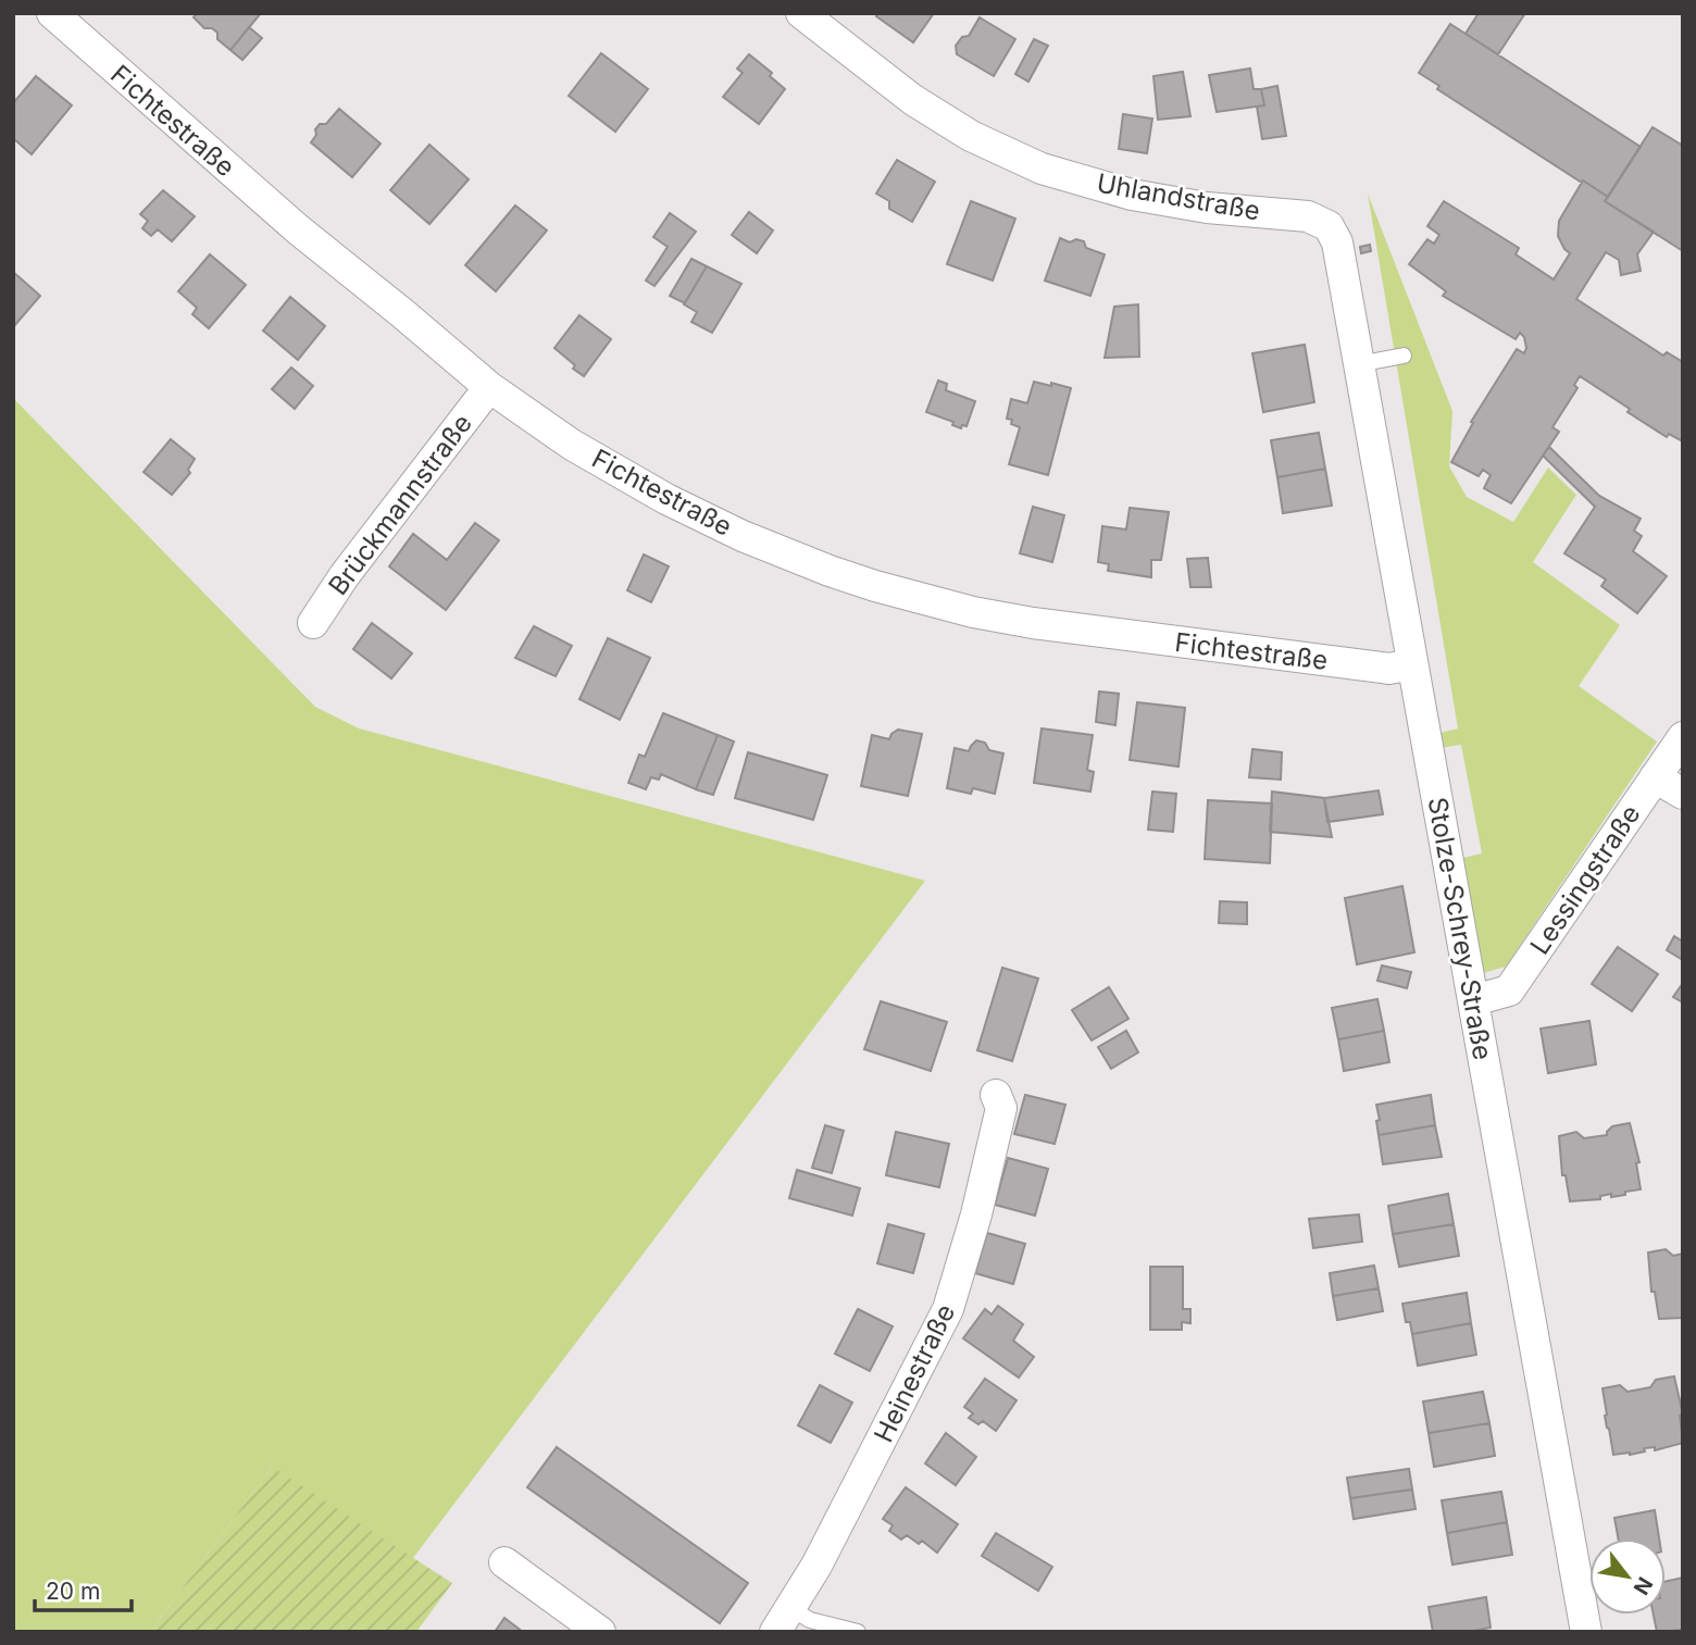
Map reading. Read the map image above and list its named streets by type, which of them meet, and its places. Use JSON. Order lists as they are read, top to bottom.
{
  "streets": {
    "street": [
      "Fichtestraße",
      "Uhlandstraße",
      "Brückmannstraße",
      "Lessingstraße",
      "Stolze-Schrey-Straße",
      "Heinestraße"
    ]
  },
  "crossings": [
    ["Fichtestraße", "Brückmannstraße"],
    ["Fichtestraße", "Stolze-Schrey-Straße"],
    ["Uhlandstraße", "Stolze-Schrey-Straße"],
    ["Lessingstraße", "Stolze-Schrey-Straße"]
  ],
  "scale_bar": "20 m",
  "north": "bottom right"
}
